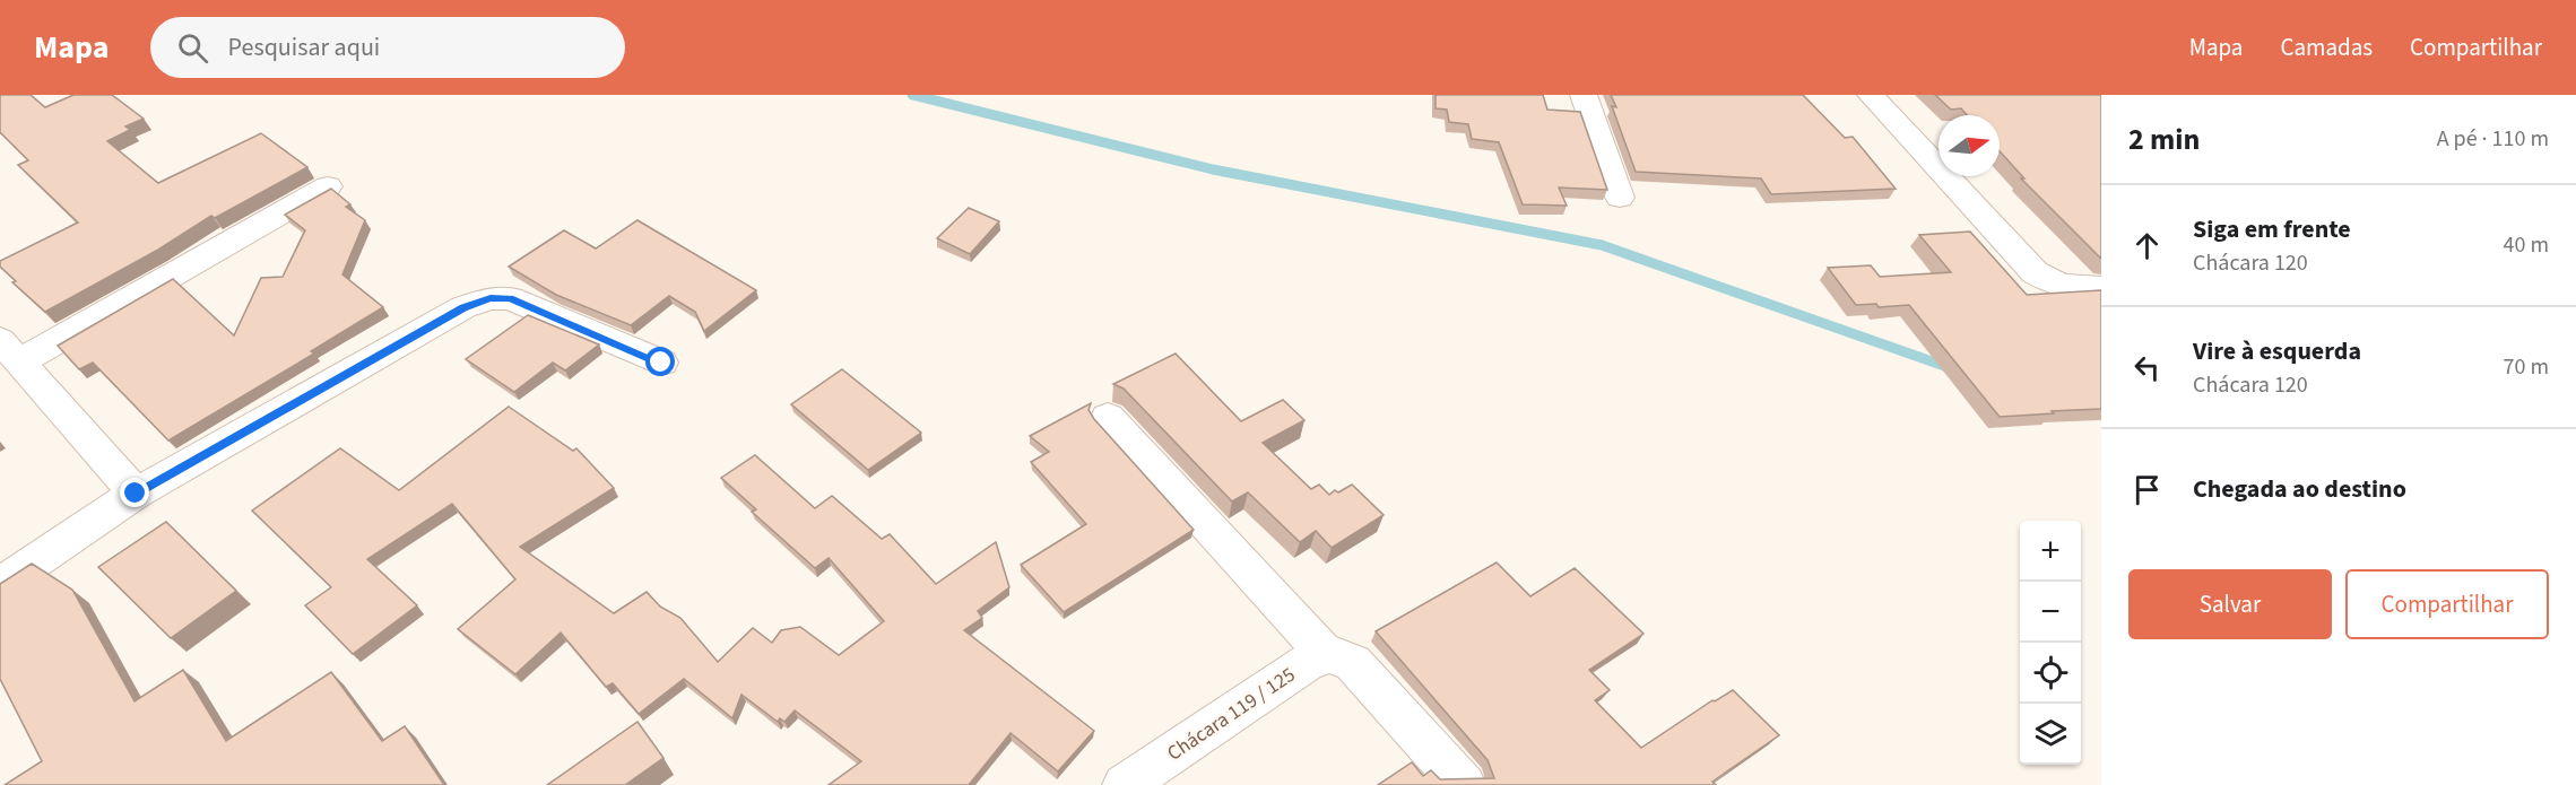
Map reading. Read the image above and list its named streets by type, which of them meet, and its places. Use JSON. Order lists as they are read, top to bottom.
{
  "streets": {
    "street": ["Chácara 119 / 125"]
  },
  "north": "right",
  "page": {
    "header": "Mapa",
    "search": "Pesquisar aqui",
    "nav": ["Mapa", "Camadas", "Compartilhar"],
    "heading": ["2 min", "A pé · 110 m"],
    "list": [
      ["Siga em frente", "Chácara 120", "40 m"],
      ["Vire à esquerda", "Chácara 120", "70 m"],
      "Chegada ao destino"
    ],
    "map_buttons": ["+", "−"],
    "buttons": ["Salvar", "Compartilhar"]
  }
}
